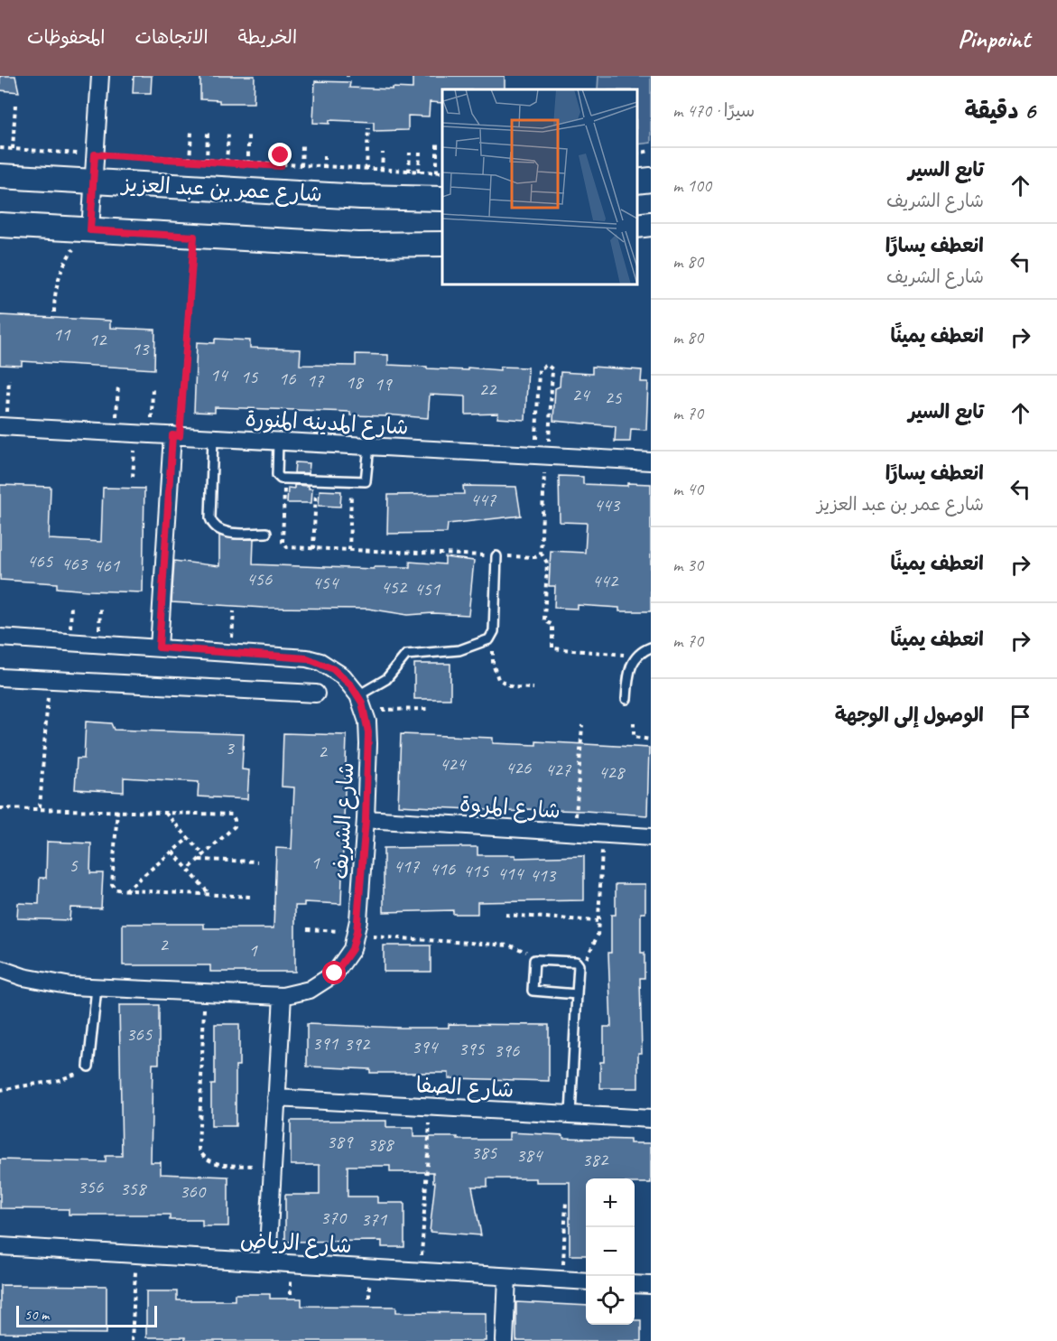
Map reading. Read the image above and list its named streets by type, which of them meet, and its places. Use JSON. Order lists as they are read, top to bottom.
{
  "streets": {
    "street": [
      "شارع عمر بن عبد العزيز",
      "شارع المدينه المنورة",
      "شارع المروة",
      "شارع الشريف",
      "شارع الصفا",
      "شارع الرياض"
    ]
  },
  "crossings": [
    ["شارع المروة", "شارع الشريف"]
  ],
  "house_numbers": [
    "11",
    "12",
    "13",
    "14",
    "15",
    "16",
    "17",
    "18",
    "19",
    "22",
    "24",
    "25",
    "447",
    "443",
    "465",
    "463",
    "461",
    "456",
    "442",
    "454",
    "452",
    "451",
    "3",
    "2",
    "424",
    "426",
    "427",
    "428",
    "1",
    "5",
    "417",
    "416",
    "415",
    "414",
    "413",
    "2",
    "1",
    "365",
    "391",
    "392",
    "394",
    "395",
    "396",
    "389",
    "388",
    "385",
    "384",
    "382",
    "356",
    "358",
    "360",
    "370",
    "371"
  ],
  "scale_bar": "50 m",
  "page": {
    "header": "Pinpoint",
    "nav": ["الخريطة", "الاتجاهات", "المحفوظات"],
    "heading": ["6 دقيقة", "سيرًا · 470 m"],
    "list": [
      ["تابع السير", "شارع الشريف", "100 m"],
      ["انعطف يسارًا", "شارع الشريف", "80 m"],
      ["انعطف يمينًا", "80 m"],
      ["تابع السير", "70 m"],
      ["انعطف يسارًا", "شارع عمر بن عبد العزيز", "40 m"],
      ["انعطف يمينًا", "30 m"],
      ["انعطف يمينًا", "70 m"],
      "الوصول إلى الوجهة"
    ],
    "map_buttons": ["+", "−"],
    "scale": "50 m"
  }
}
